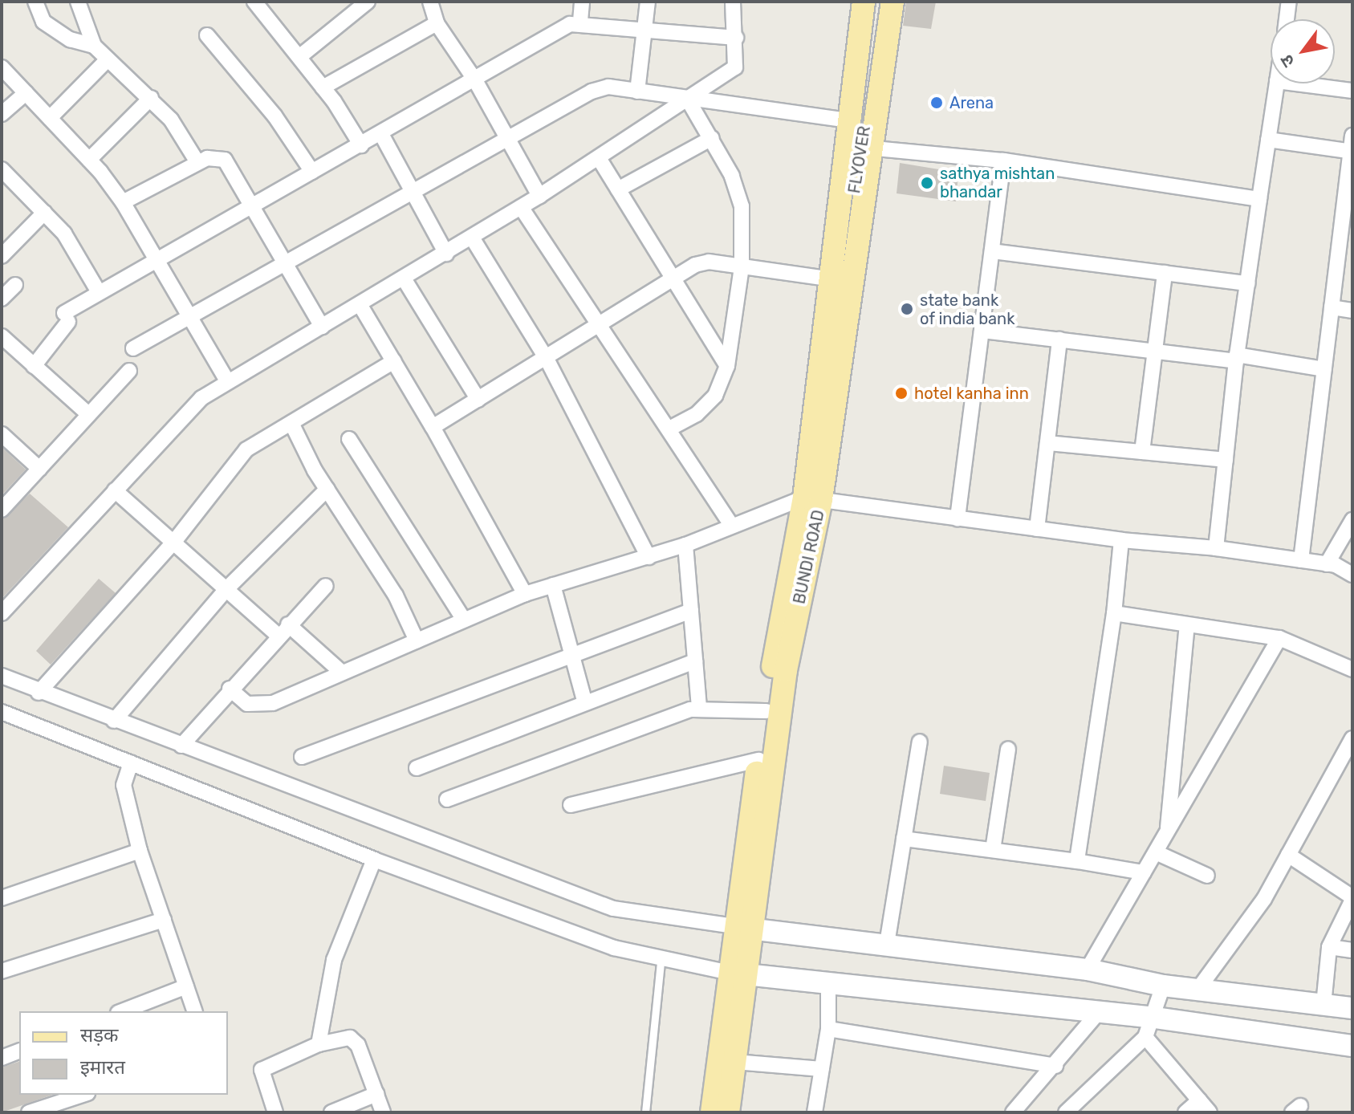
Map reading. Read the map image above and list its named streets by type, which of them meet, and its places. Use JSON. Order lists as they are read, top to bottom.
{
  "streets": {
    "main road": ["FLYOVER", "BUNDI ROAD"]
  },
  "crossings": [
    ["FLYOVER", "BUNDI ROAD"]
  ],
  "places": [
    "Arena",
    "sathya mishtan bhandar",
    "state bank of india bank",
    "hotel kanha inn"
  ],
  "legend": ["सड़क", "इमारत"],
  "north": "bottom left"
}
